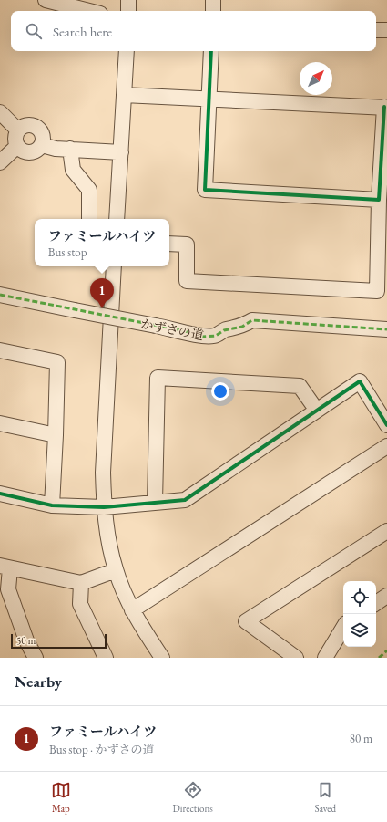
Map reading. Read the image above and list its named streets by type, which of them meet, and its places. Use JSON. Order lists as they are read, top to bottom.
{
  "streets": {
    "street": ["かずさの道"]
  },
  "scale_bar": "50 m",
  "north": "top right",
  "page": {
    "search": "Search here",
    "popup": ["ファミールハイツ", "Bus stop"],
    "pins": "1",
    "scale": "50 m",
    "heading": "Nearby",
    "list": [
      {
        "mark": "1",
        "name": "ファミールハイツ",
        "note": "Bus stop · かずさの道",
        "value": "80 m"
      }
    ],
    "nav": ["Map", "Directions", "Saved"]
  }
}
